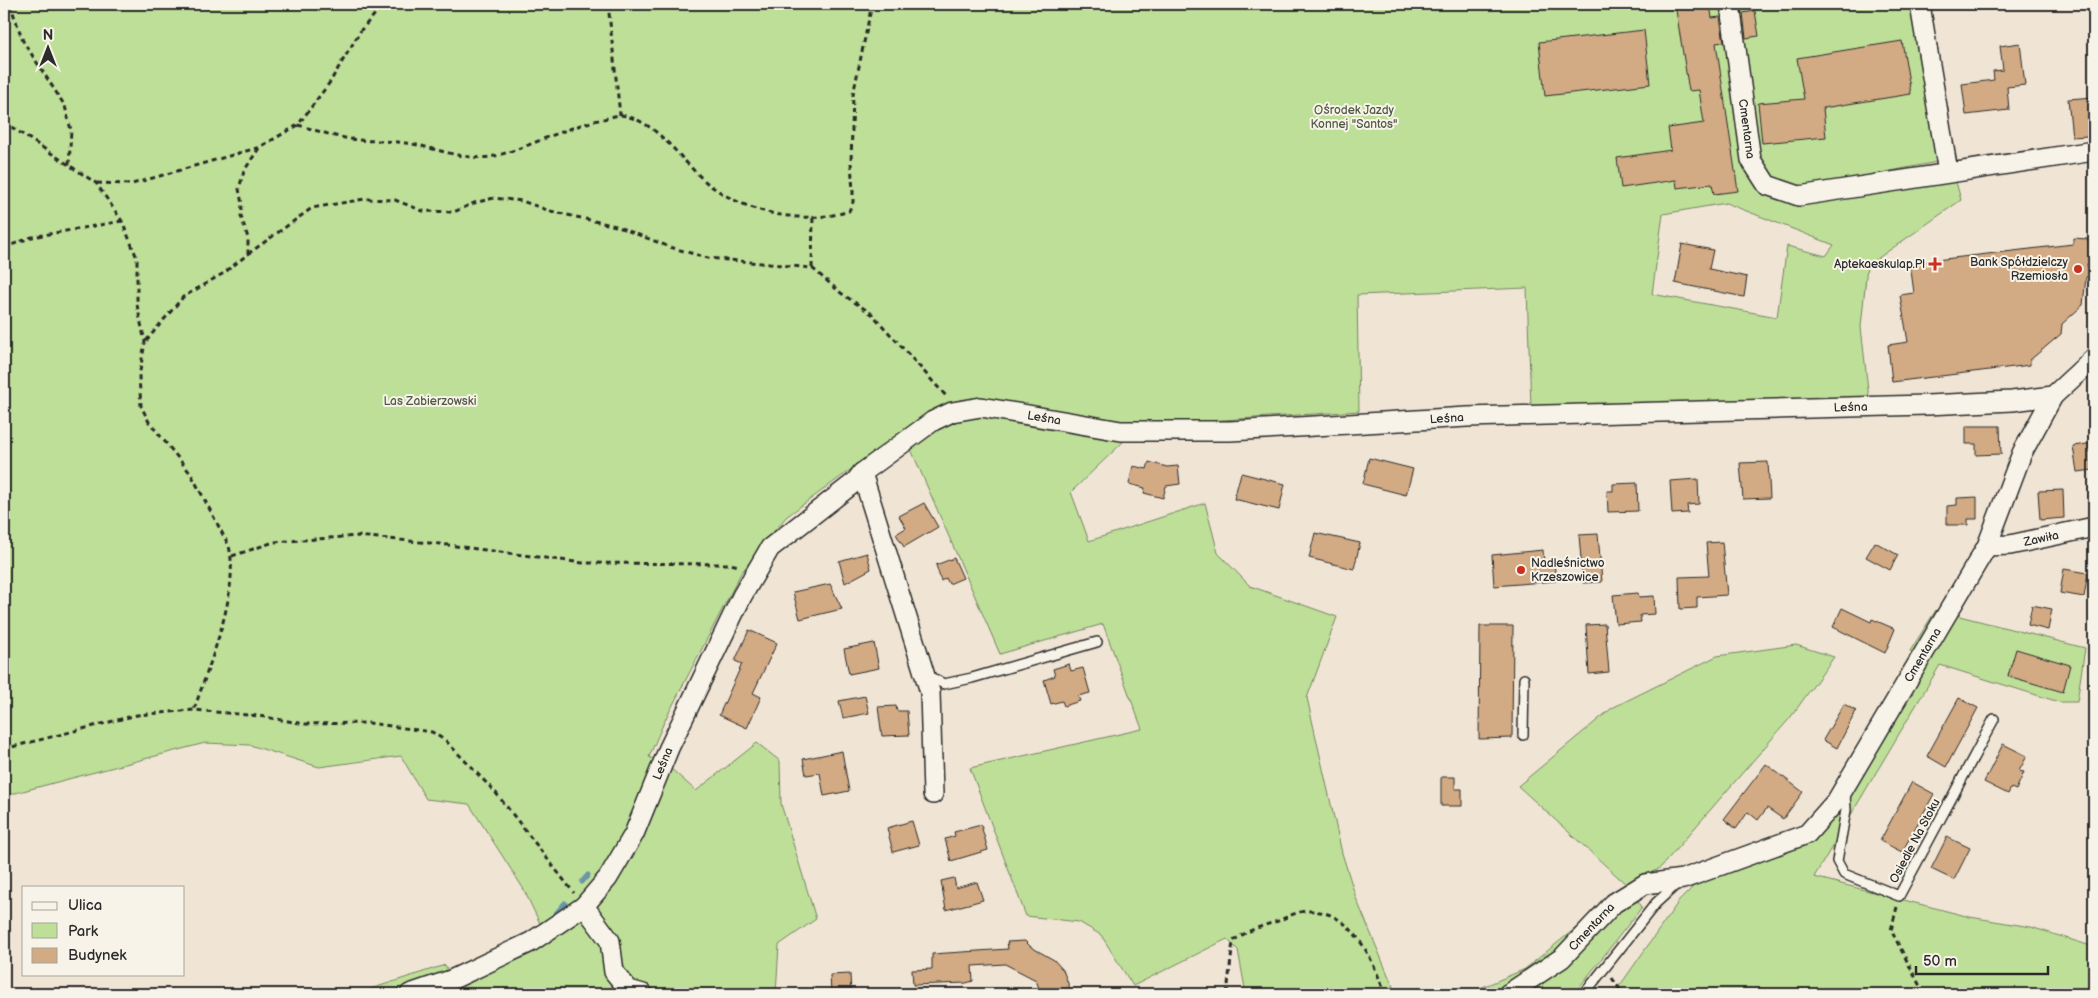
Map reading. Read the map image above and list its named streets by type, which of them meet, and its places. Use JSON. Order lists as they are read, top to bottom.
{
  "streets": {
    "street": ["Cmentarna", "Leśna", "Zawiła"],
    "lane": ["Osiedle Na Stoku"]
  },
  "crossings": [
    ["Cmentarna", "Leśna"],
    ["Cmentarna", "Zawiła"],
    ["Cmentarna", "Osiedle Na Stoku"]
  ],
  "parks": ["Ośrodek Jazdy Konnej \"Santos\"", "Las Zabierzowski"],
  "places": {
    "health": ["Aptekaeskulap.Pl"],
    "other": ["Bank Spółdzielczy Rzemiosła", "Nadleśnictwo Krzeszowice"]
  },
  "legend": ["Ulica", "Park", "Budynek"],
  "scale_bar": "50 m",
  "north": "top"
}
